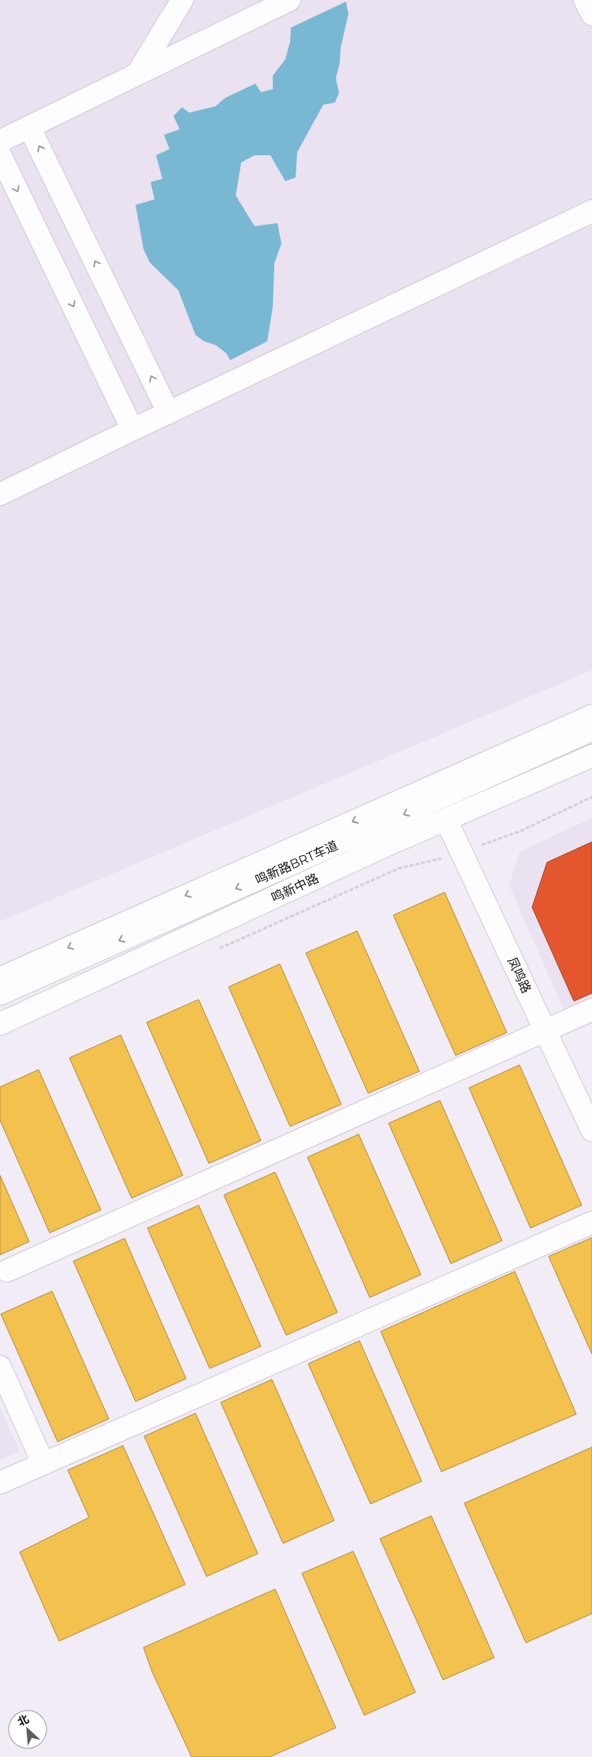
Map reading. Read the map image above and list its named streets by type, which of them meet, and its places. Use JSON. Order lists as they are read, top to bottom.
{
  "streets": {
    "main road": ["鸣新路BRT车道", "鸣新中路", "凤鸣路"]
  },
  "crossings": [
    ["鸣新中路", "凤鸣路"]
  ],
  "north": "top left"
}
